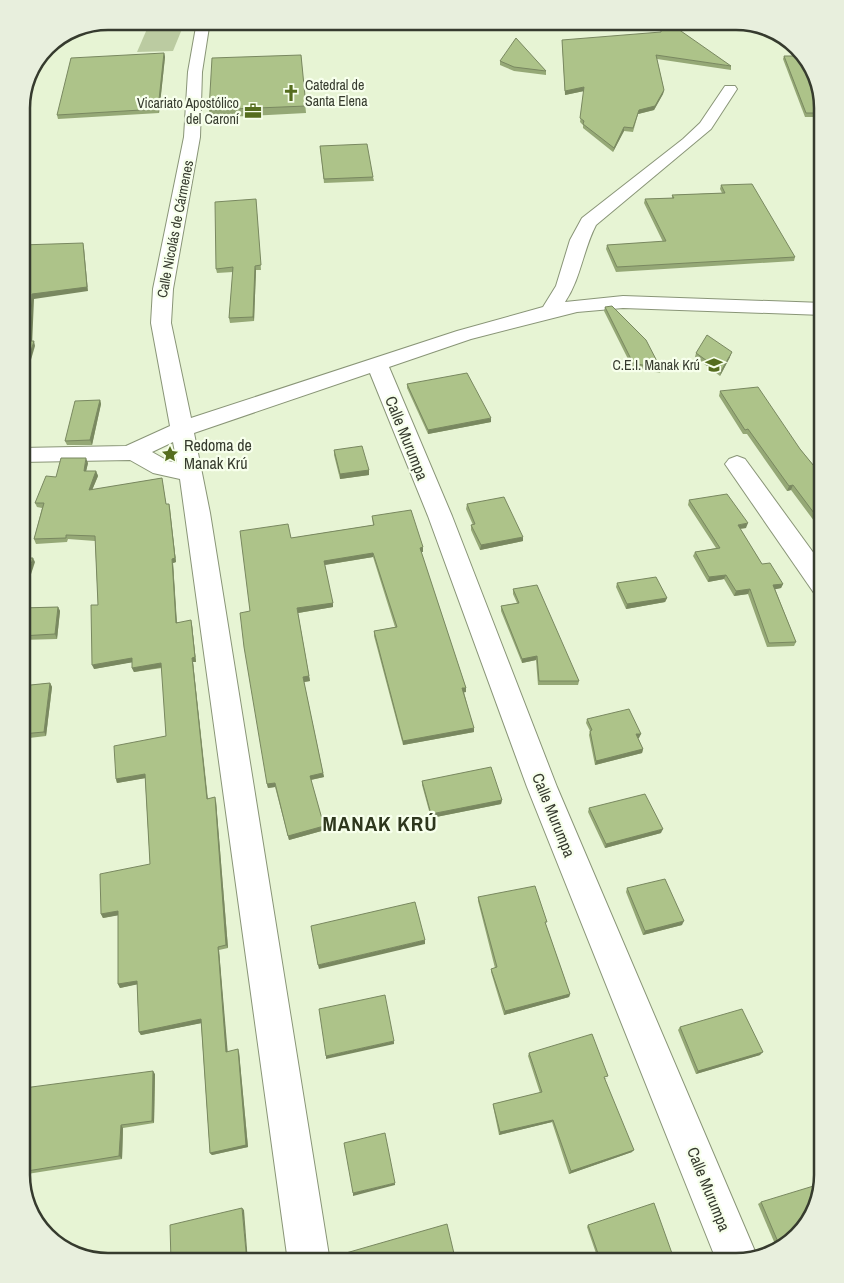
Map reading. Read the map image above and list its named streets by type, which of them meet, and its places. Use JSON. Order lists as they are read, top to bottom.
{
  "streets": {
    "street": ["Calle Nicolás de Cármenes", "Calle Murumpa"]
  },
  "districts": ["MANAK KRÚ"],
  "places": {
    "church": ["Catedral de Santa Elena"],
    "office": ["Vicariato Apostólico del Caroní"],
    "school or university": ["C.E.I. Manak Krú"],
    "place": ["Redoma de Manak Krú"]
  }
}
